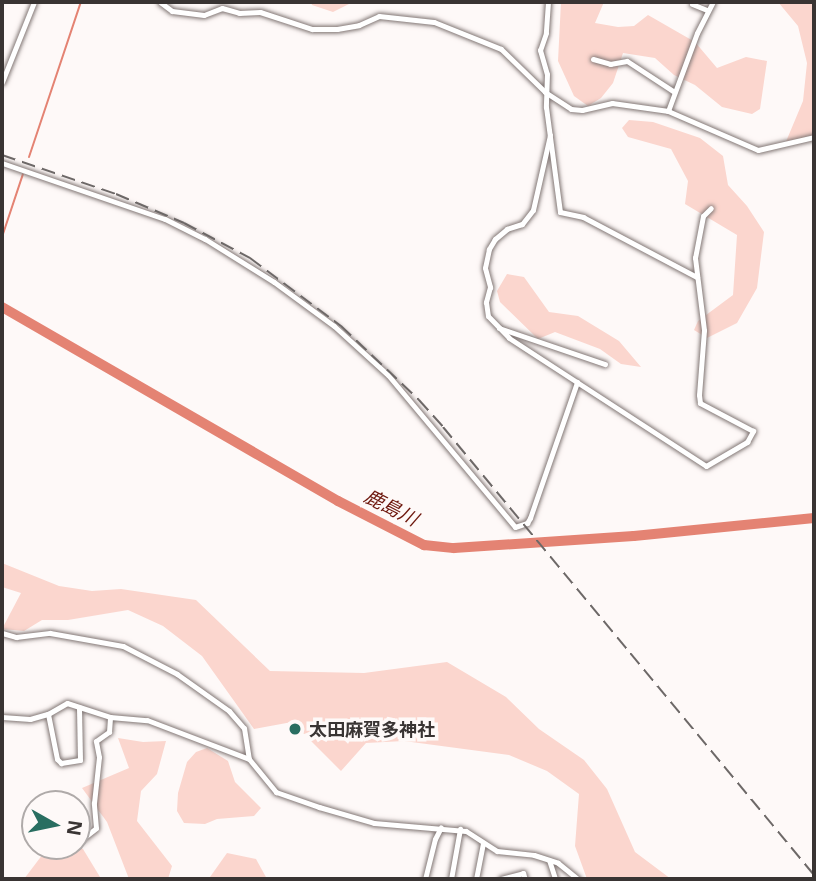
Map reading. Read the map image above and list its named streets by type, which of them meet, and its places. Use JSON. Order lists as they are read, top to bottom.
{
  "water": ["鹿島川"],
  "places": ["太田麻賀多神社"],
  "north": "right"
}
